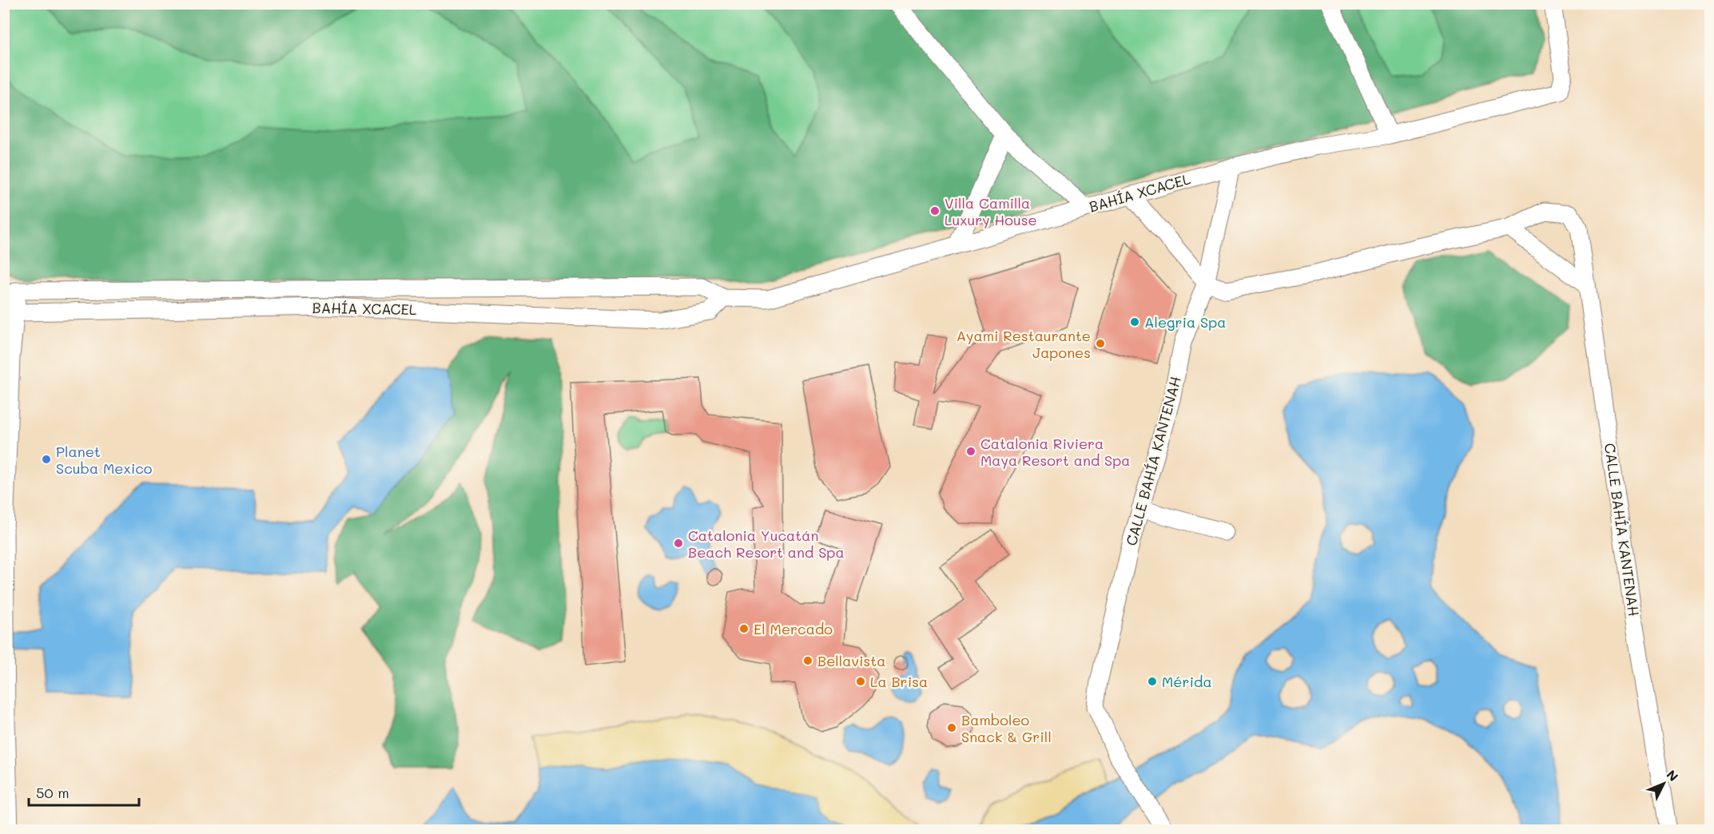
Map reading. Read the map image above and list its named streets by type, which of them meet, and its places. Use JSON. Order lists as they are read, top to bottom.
{
  "streets": {
    "street": ["BAHÍA XCACEL", "CALLE BAHÍA KANTENAH"]
  },
  "crossings": [
    ["BAHÍA XCACEL", "CALLE BAHÍA KANTENAH"]
  ],
  "places": [
    "Villa Camilla Luxury House",
    "Alegria Spa",
    "Ayami Restaurante Japones",
    "Catalonia Riviera Maya Resort and Spa",
    "Planet Scuba Mexico",
    "Catalonia Yucatán Beach Resort and Spa",
    "El Mercado",
    "Bellavista",
    "La Brisa",
    "Mérida",
    "Bamboleo Snack & Grill"
  ],
  "scale_bar": "50 m",
  "north": "top right"
}
